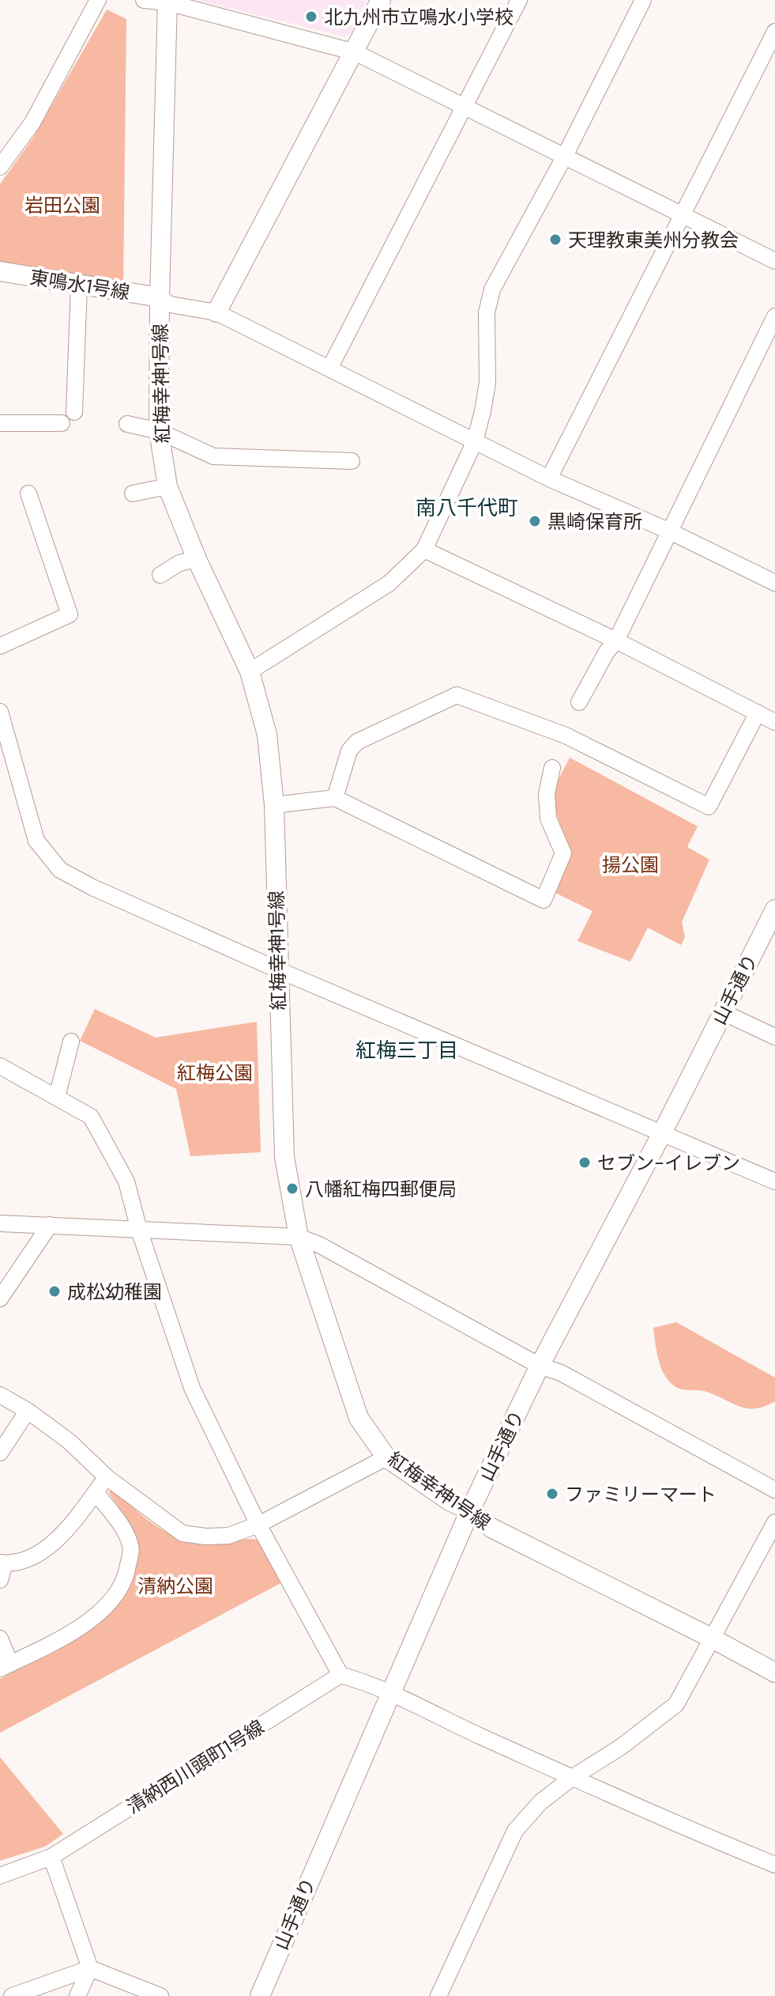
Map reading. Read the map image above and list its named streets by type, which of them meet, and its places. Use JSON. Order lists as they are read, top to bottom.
{
  "streets": {
    "street": [
      "東鳴水1号線",
      "紅梅幸神1号線",
      "山手通り",
      "清納西川頭町1号線"
    ]
  },
  "crossings": [
    ["東鳴水1号線", "紅梅幸神1号線"],
    ["紅梅幸神1号線", "山手通り"]
  ],
  "districts": ["南八千代町", "紅梅三丁目"],
  "parks": [
    "岩田公園",
    "揚公園",
    "紅梅公園",
    "清納公園"
  ],
  "places": [
    "北九州市立鳴水小学校",
    "天理教東美州分教会",
    "黒崎保育所",
    "セブン-イレブン",
    "八幡紅梅四郵便局",
    "成松幼稚園",
    "ファミリーマート"
  ]
}
